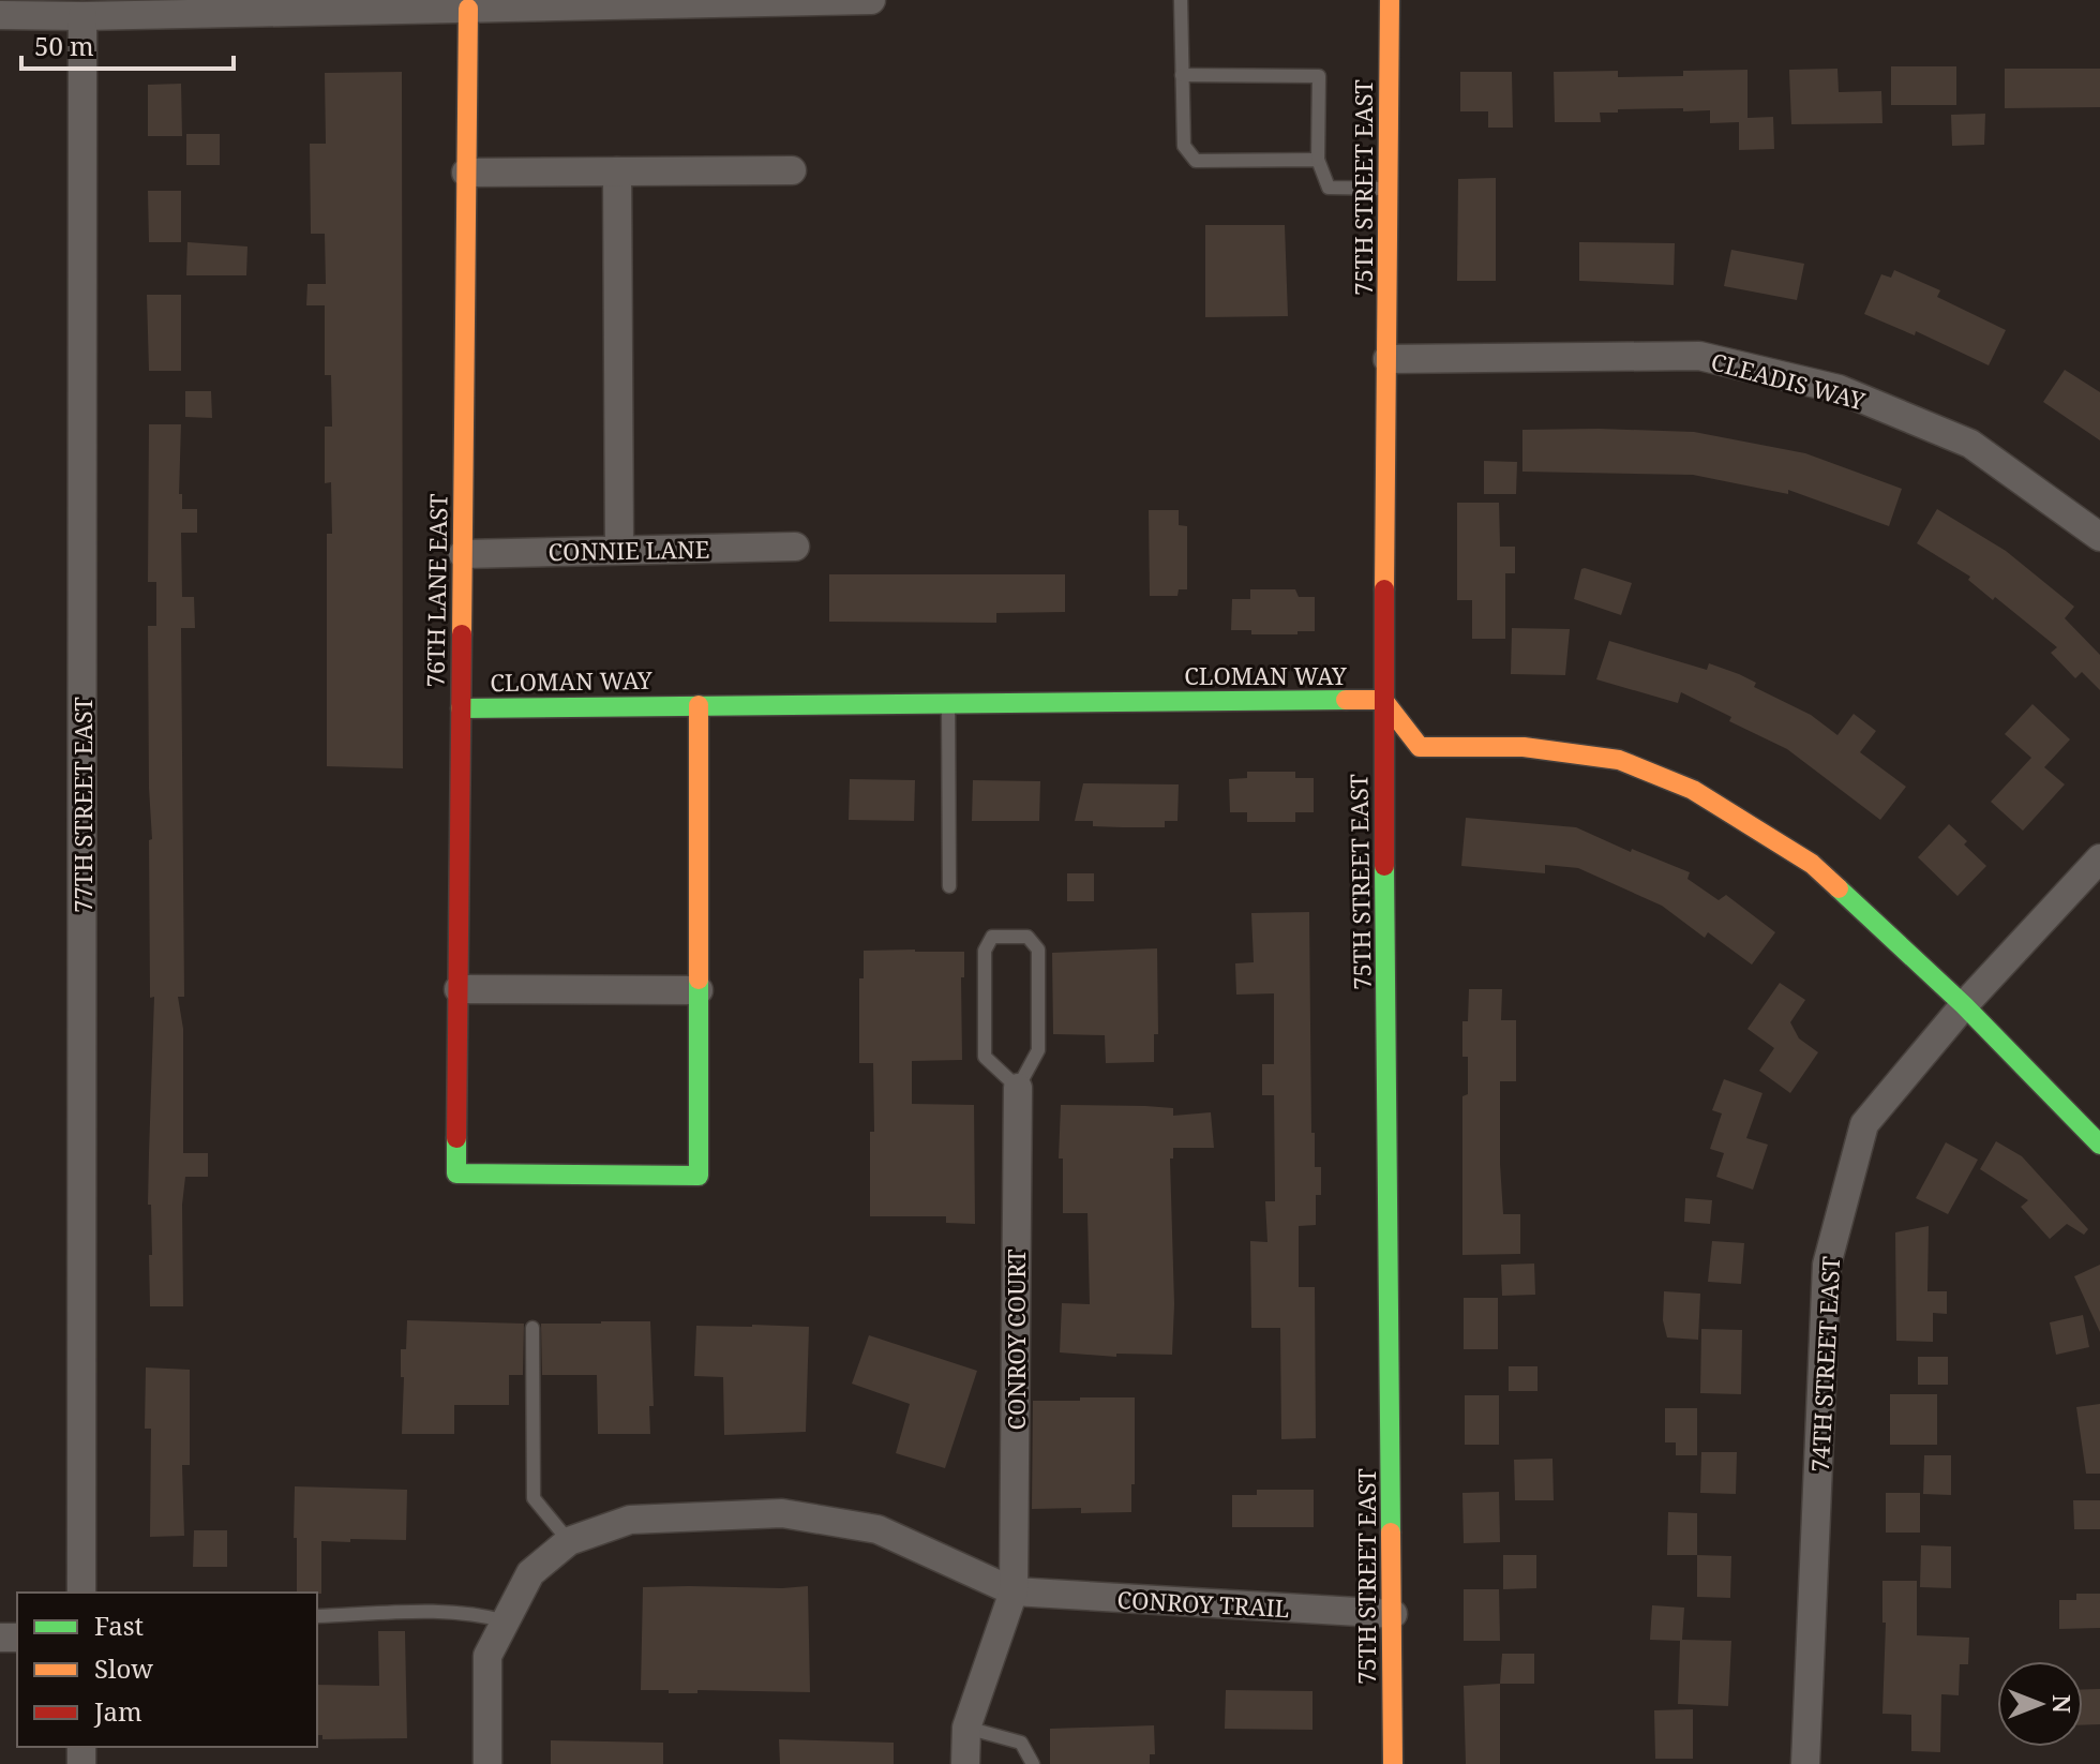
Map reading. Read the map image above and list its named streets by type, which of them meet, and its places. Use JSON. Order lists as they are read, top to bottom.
{
  "streets": {
    "street": [
      "75TH STREET EAST",
      "CLEADIS WAY",
      "CONNIE LANE",
      "76TH LANE EAST",
      "CLOMAN WAY",
      "77TH STREET EAST",
      "CONROY COURT",
      "74TH STREET EAST",
      "CONROY TRAIL"
    ]
  },
  "crossings": [
    ["75TH STREET EAST", "CLEADIS WAY"],
    ["75TH STREET EAST", "CLOMAN WAY"],
    ["75TH STREET EAST", "CONROY TRAIL"],
    ["CONNIE LANE", "76TH LANE EAST"],
    ["76TH LANE EAST", "CLOMAN WAY"],
    ["CONROY COURT", "CONROY TRAIL"]
  ],
  "legend": ["Fast", "Slow", "Jam"],
  "scale_bar": "50 m",
  "north": "right"
}
